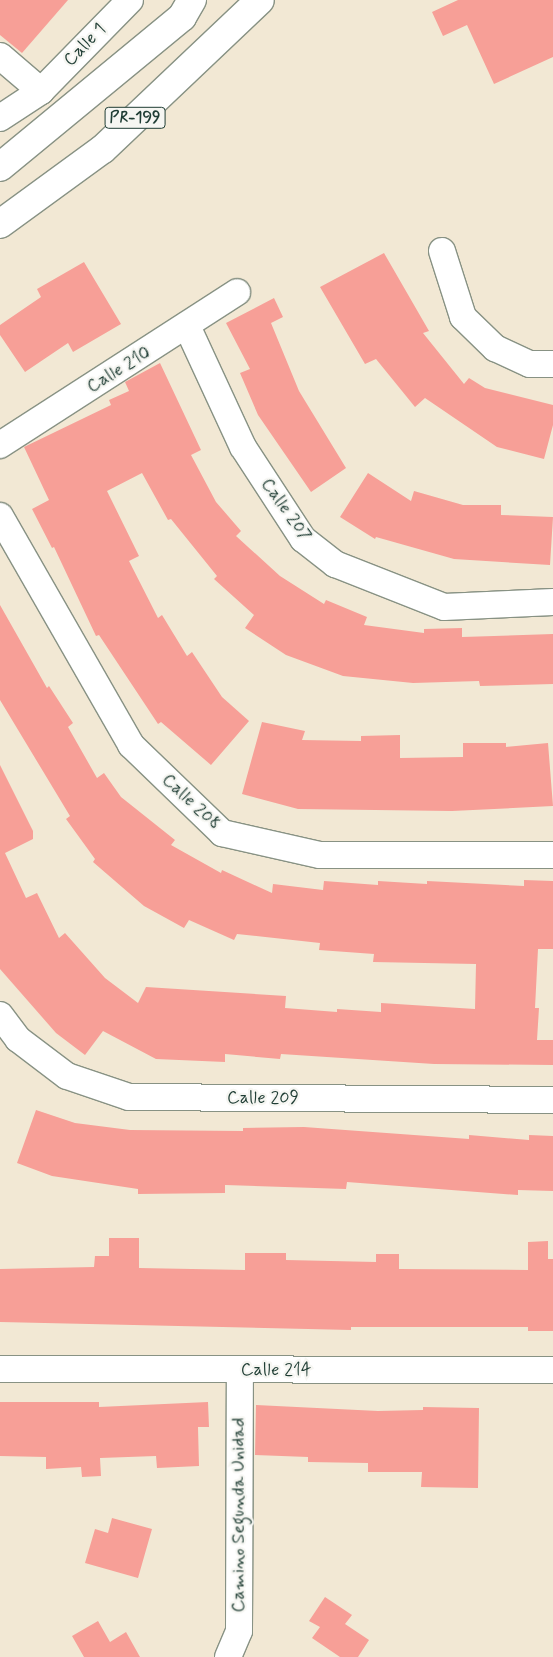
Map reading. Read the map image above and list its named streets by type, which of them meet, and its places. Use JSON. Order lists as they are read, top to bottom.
{
  "streets": {
    "main road": ["PR-199"],
    "street": [
      "Calle 1",
      "Calle 210",
      "Calle 207",
      "Calle 208",
      "Calle 209",
      "Calle 214",
      "Camino Segunda Unidad"
    ]
  },
  "crossings": [
    ["Calle 210", "Calle 207"],
    ["Calle 214", "Camino Segunda Unidad"]
  ]
}
